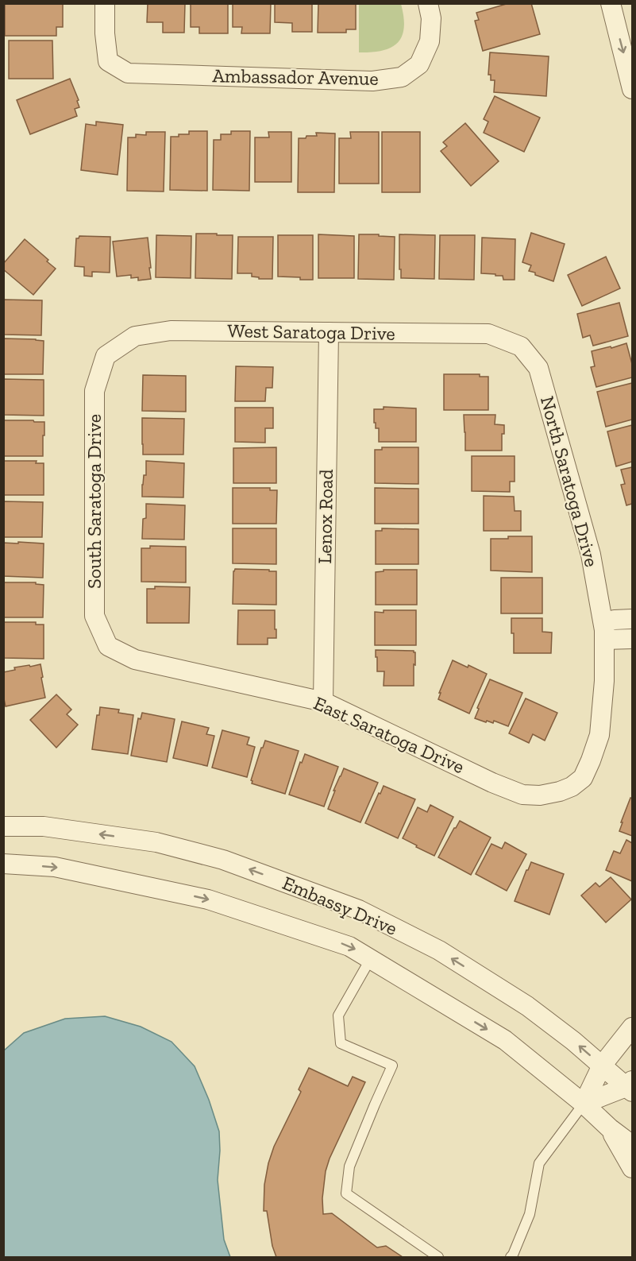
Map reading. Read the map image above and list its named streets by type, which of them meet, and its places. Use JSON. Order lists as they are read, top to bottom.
{
  "streets": {
    "street": [
      "Ambassador Avenue",
      "West Saratoga Drive",
      "North Saratoga Drive",
      "South Saratoga Drive",
      "Lenox Road",
      "East Saratoga Drive",
      "Embassy Drive"
    ]
  },
  "crossings": [
    ["West Saratoga Drive", "North Saratoga Drive"],
    ["West Saratoga Drive", "South Saratoga Drive"],
    ["West Saratoga Drive", "Lenox Road"],
    ["North Saratoga Drive", "East Saratoga Drive"],
    ["South Saratoga Drive", "East Saratoga Drive"],
    ["Lenox Road", "East Saratoga Drive"]
  ]
}
